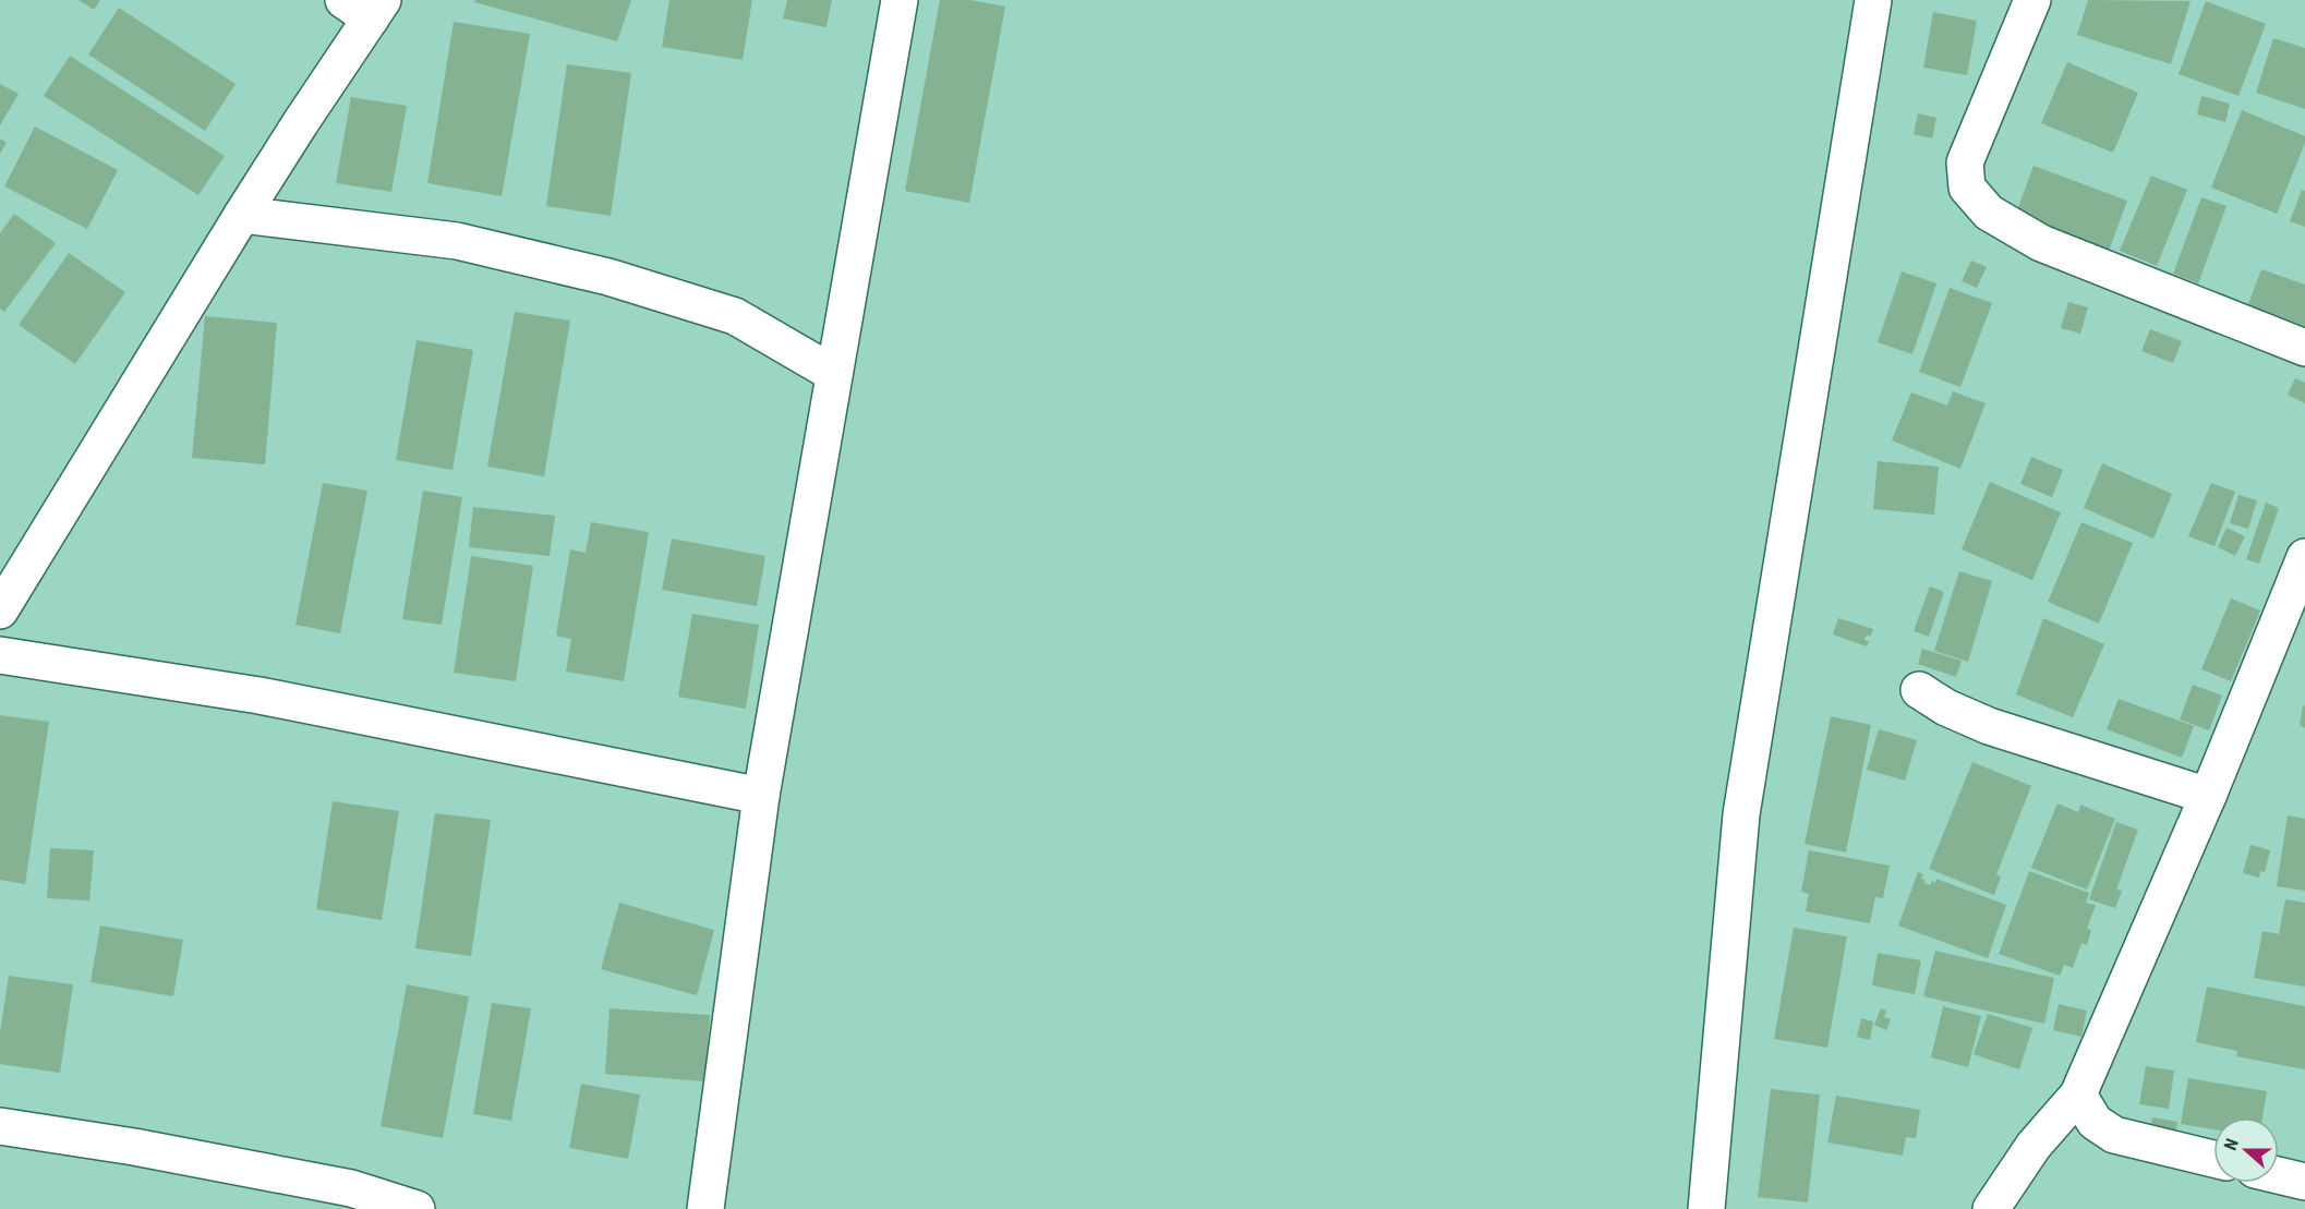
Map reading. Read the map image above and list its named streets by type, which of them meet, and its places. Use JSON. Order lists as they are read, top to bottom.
{
  "north": "left"
}
